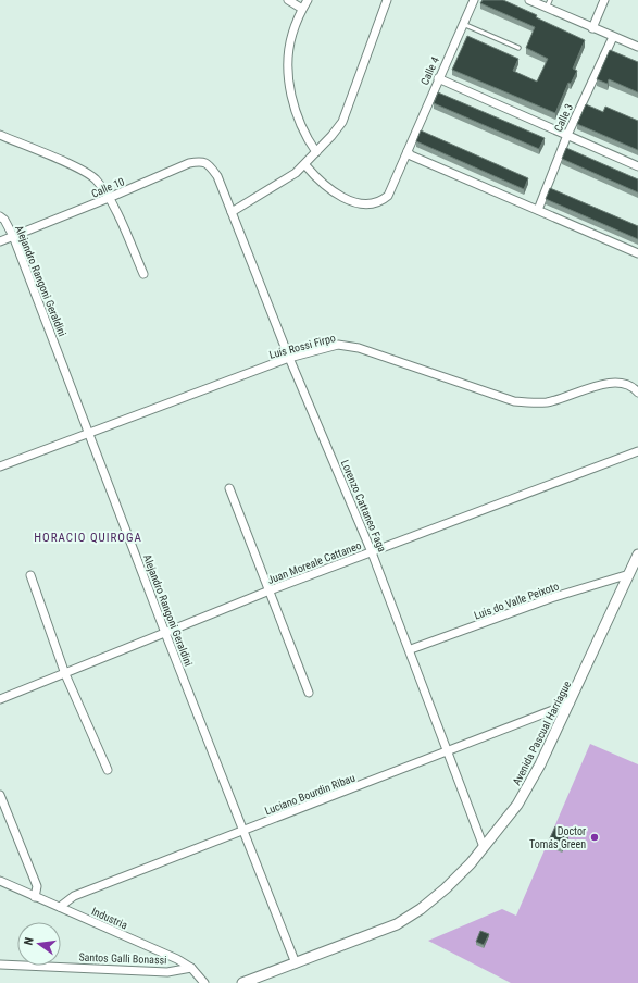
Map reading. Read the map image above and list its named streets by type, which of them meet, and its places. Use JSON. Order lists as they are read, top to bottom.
{
  "streets": {
    "street": [
      "Calle 4",
      "Calle 3",
      "Calle 10",
      "Alejandro Rangoni Geraldini",
      "Luis Rossi Firpo",
      "Lorenzo Cattaneo Faga",
      "Juan Moreale Cattaneo",
      "Luis do Valle Peixoto",
      "Avenida Pascual Harriague",
      "Luciano Bourdin Ribau",
      "Industria",
      "Santos Galli Bonassi"
    ]
  },
  "crossings": [
    ["Calle 10", "Alejandro Rangoni Geraldini"],
    ["Calle 10", "Lorenzo Cattaneo Faga"],
    ["Alejandro Rangoni Geraldini", "Luis Rossi Firpo"],
    ["Alejandro Rangoni Geraldini", "Juan Moreale Cattaneo"],
    ["Alejandro Rangoni Geraldini", "Avenida Pascual Harriague"],
    ["Alejandro Rangoni Geraldini", "Luciano Bourdin Ribau"],
    ["Luis Rossi Firpo", "Lorenzo Cattaneo Faga"],
    ["Lorenzo Cattaneo Faga", "Juan Moreale Cattaneo"],
    ["Lorenzo Cattaneo Faga", "Luis do Valle Peixoto"],
    ["Lorenzo Cattaneo Faga", "Avenida Pascual Harriague"],
    ["Lorenzo Cattaneo Faga", "Luciano Bourdin Ribau"],
    ["Luis do Valle Peixoto", "Avenida Pascual Harriague"],
    ["Avenida Pascual Harriague", "Luciano Bourdin Ribau"],
    ["Luciano Bourdin Ribau", "Industria"],
    ["Industria", "Santos Galli Bonassi"]
  ],
  "districts": ["HORACIO QUIROGA"],
  "places": ["Doctor Tomás Green"],
  "north": "left"
}
